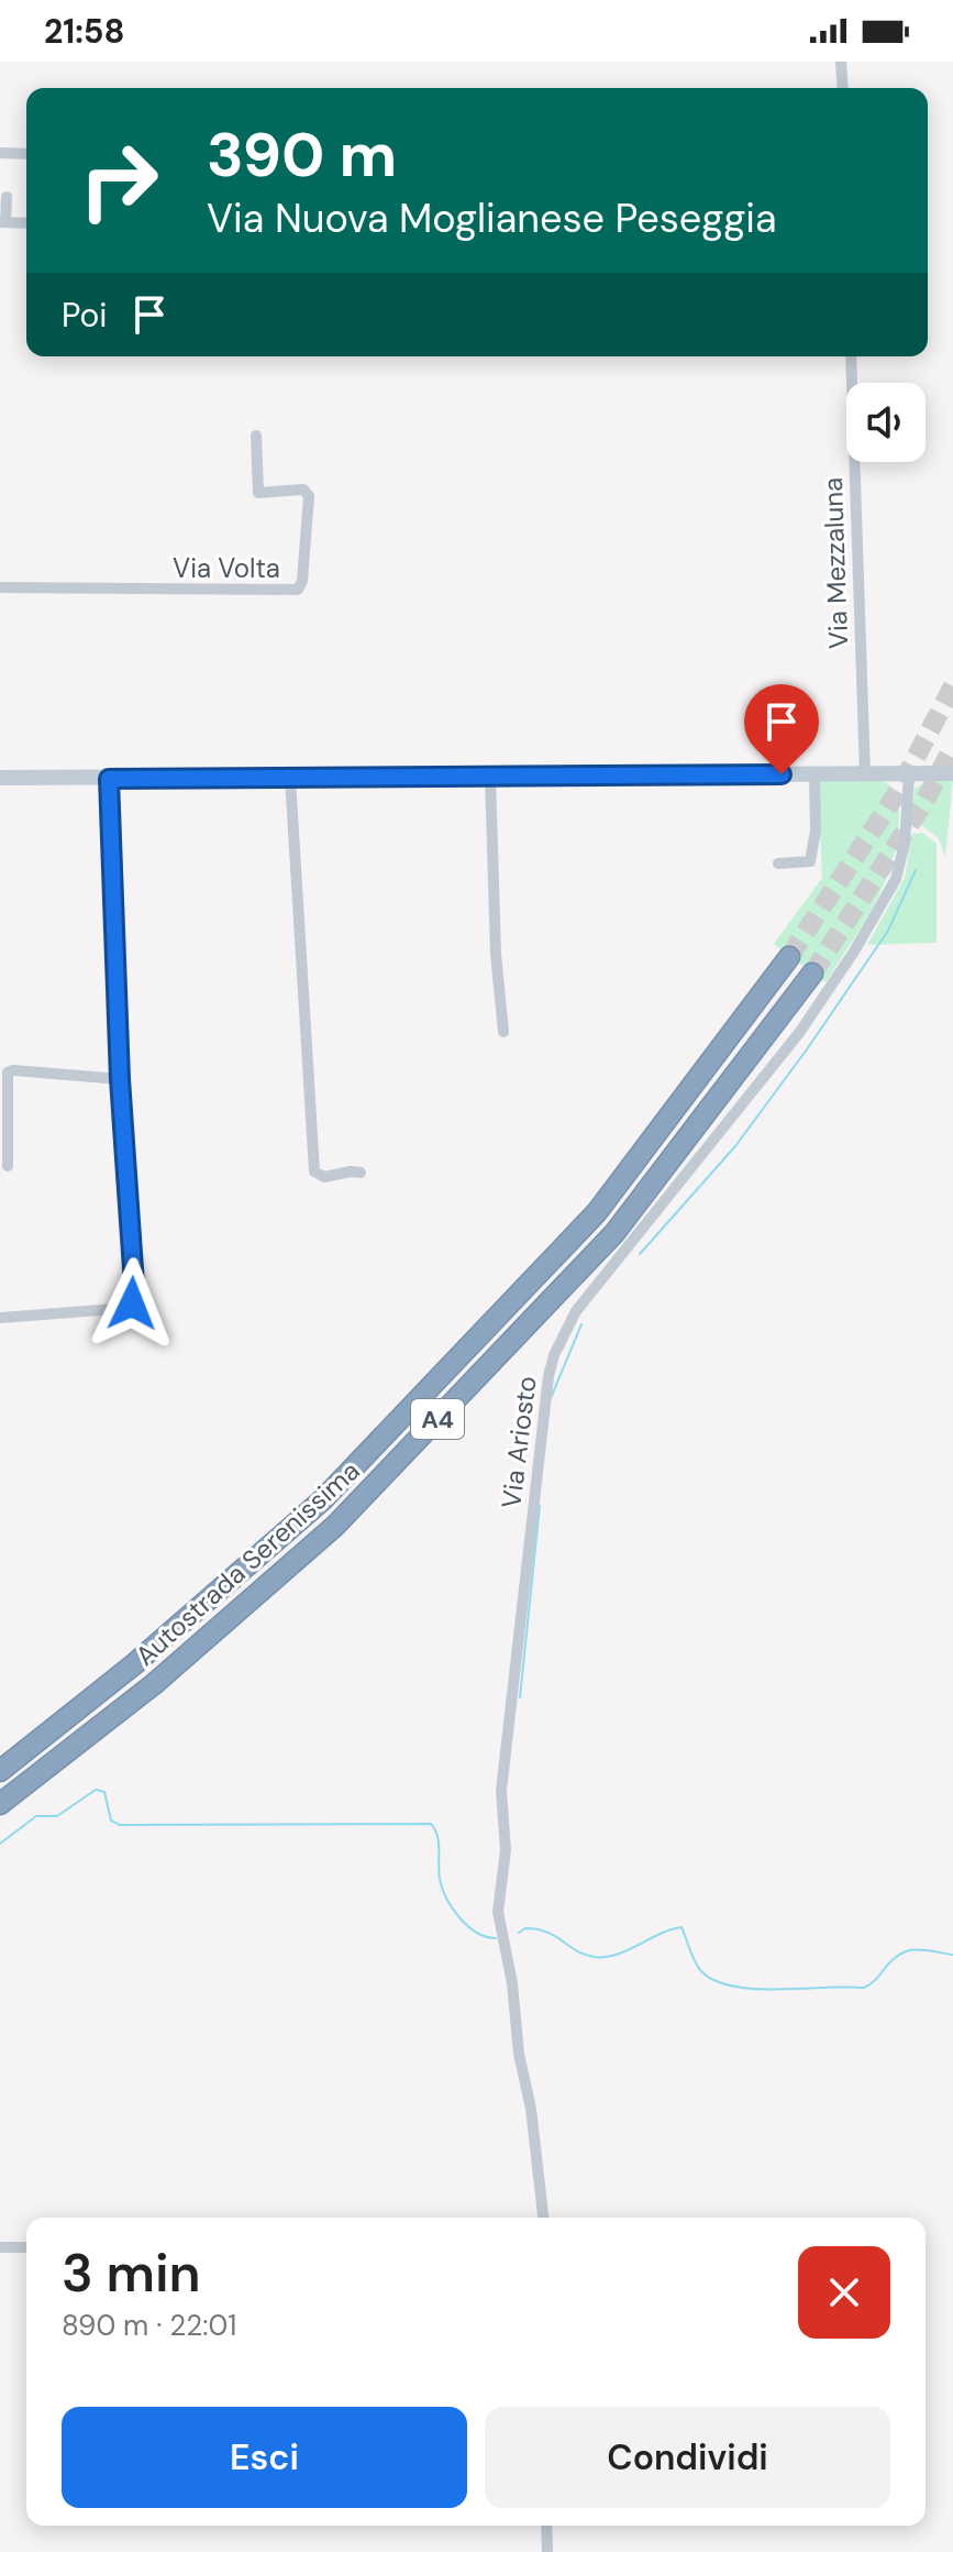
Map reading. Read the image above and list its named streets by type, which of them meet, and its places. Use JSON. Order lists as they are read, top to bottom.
{
  "streets": {
    "highway": ["A4", "Autostrada Serenissima"],
    "street": ["Via Mezzaluna", "Via Volta", "Via Ariosto"]
  },
  "page": {
    "status": "21:58",
    "turn": ["390 m", "Via Nuova Moglianese Peseggia"],
    "then": "Poi",
    "heading": ["3 min", "890 m · 22:01"],
    "buttons": ["Esci", "Condividi"]
  }
}
